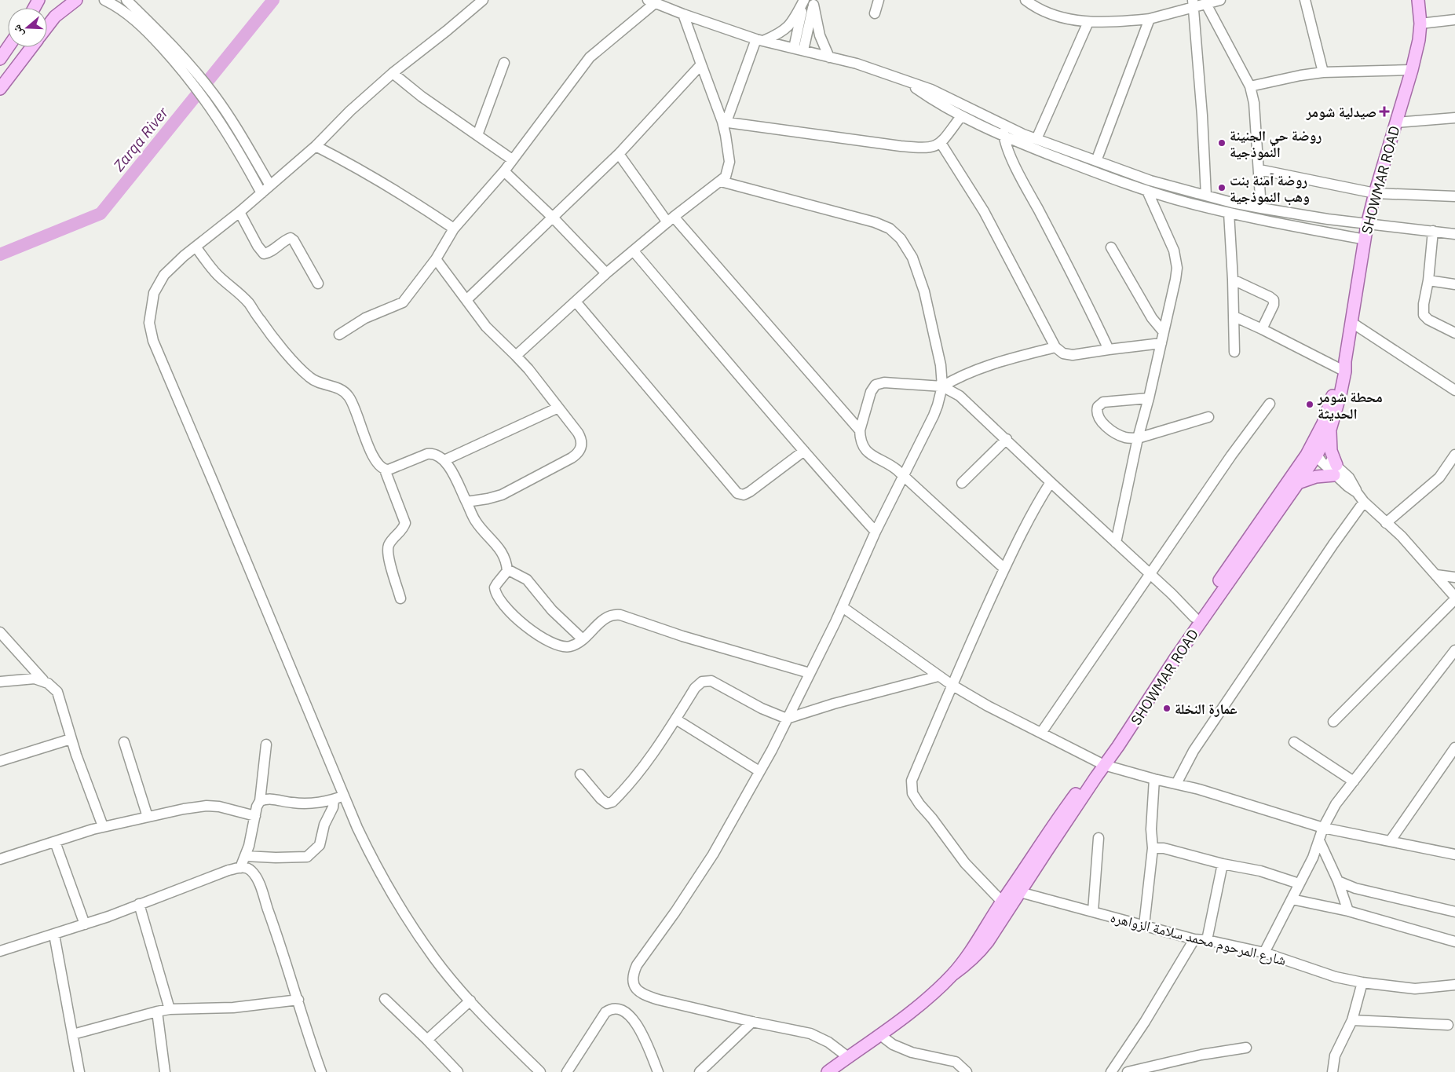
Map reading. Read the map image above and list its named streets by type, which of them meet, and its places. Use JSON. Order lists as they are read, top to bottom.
{
  "streets": {
    "main road": ["SHOWMAR ROAD"],
    "street": ["شارع المرحوم محمد سلامة الزواهره"]
  },
  "crossings": [
    ["SHOWMAR ROAD", "شارع المرحوم محمد سلامة الزواهره"]
  ],
  "water": ["Zarqa River"],
  "places": {
    "health": ["صيدلية شومر"],
    "other": [
      "روضة حي الجنينة النموذجية",
      "روضة آمنة بنت وهب النموذجية",
      "محطة شومر الحديثة",
      "عمارة النخلة"
    ]
  },
  "north": "left"
}
